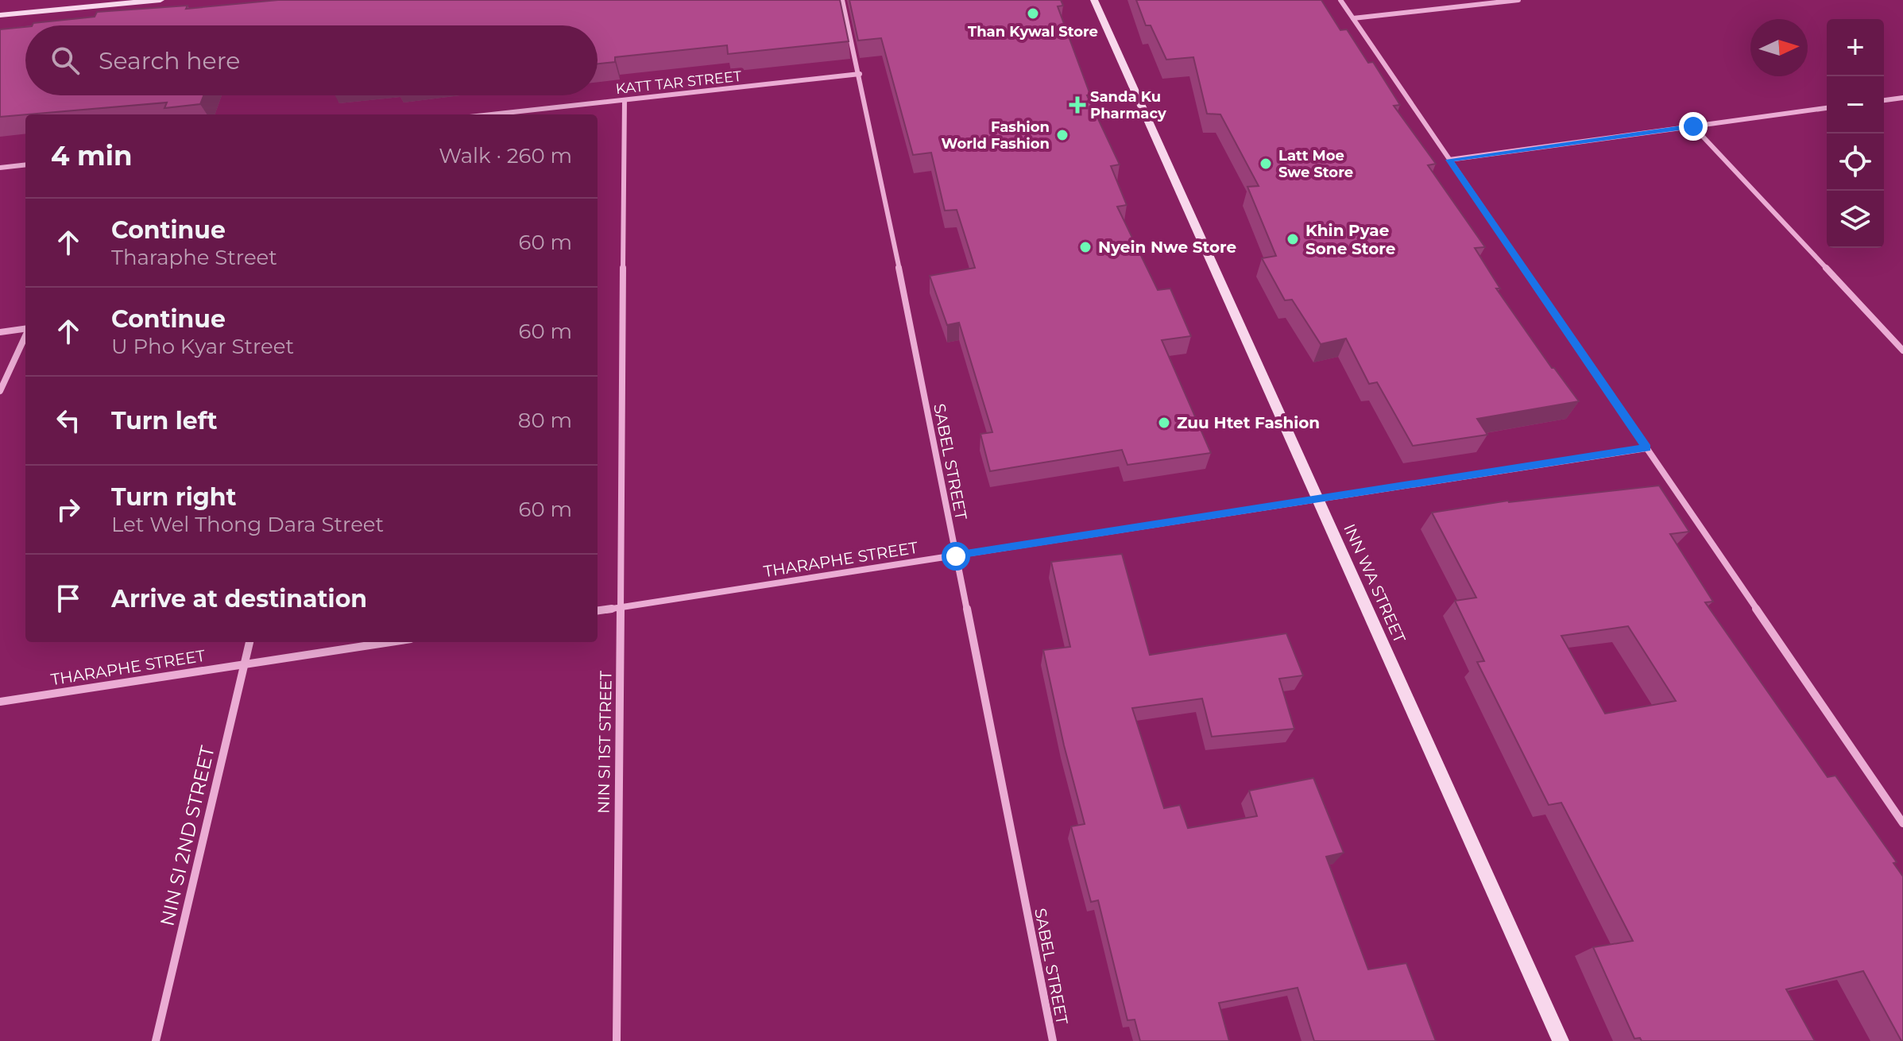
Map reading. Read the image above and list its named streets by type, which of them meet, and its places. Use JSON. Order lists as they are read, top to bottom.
{
  "streets": {
    "street": [
      "KATT TAR STREET",
      "SABEL STREET",
      "THARAPHE STREET",
      "INN WA STREET",
      "NIN SI 1ST STREET",
      "NIN SI 2ND STREET"
    ]
  },
  "crossings": [
    ["KATT TAR STREET", "SABEL STREET"],
    ["KATT TAR STREET", "NIN SI 1ST STREET"],
    ["SABEL STREET", "THARAPHE STREET"],
    ["THARAPHE STREET", "INN WA STREET"],
    ["THARAPHE STREET", "NIN SI 1ST STREET"],
    ["THARAPHE STREET", "NIN SI 2ND STREET"]
  ],
  "places": {
    "other": [
      "Than Kywal Store",
      "Fashion World Fashion",
      "Latt Moe Swe Store",
      "Khin Pyae Sone Store",
      "Nyein Nwe Store",
      "Zuu Htet Fashion"
    ],
    "health": ["Sanda Ku Pharmacy"]
  },
  "north": "right",
  "page": {
    "map_buttons": ["+", "−"],
    "search": "Search here",
    "heading": ["4 min", "Walk · 260 m"],
    "list": [
      ["Continue", "Tharaphe Street", "60 m"],
      ["Continue", "U Pho Kyar Street", "60 m"],
      ["Turn left", "80 m"],
      ["Turn right", "Let Wel Thong Dara Street", "60 m"],
      "Arrive at destination"
    ]
  }
}
